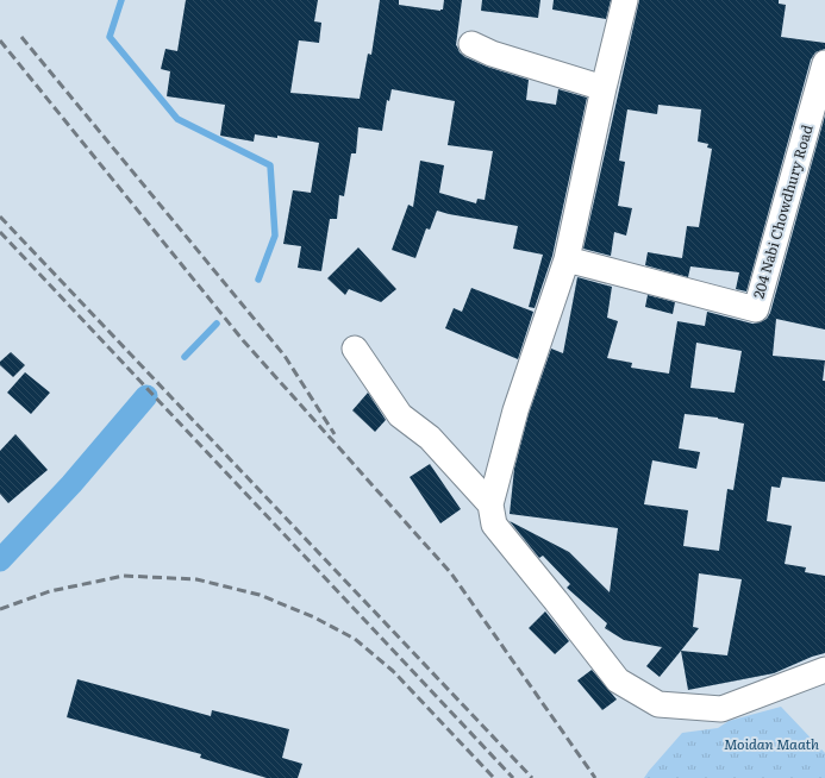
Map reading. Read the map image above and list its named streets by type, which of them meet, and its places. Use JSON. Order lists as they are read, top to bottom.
{
  "streets": {
    "street": ["204 Nabi Chowdhury Road"]
  },
  "parks": ["Moidan Maath"]
}
